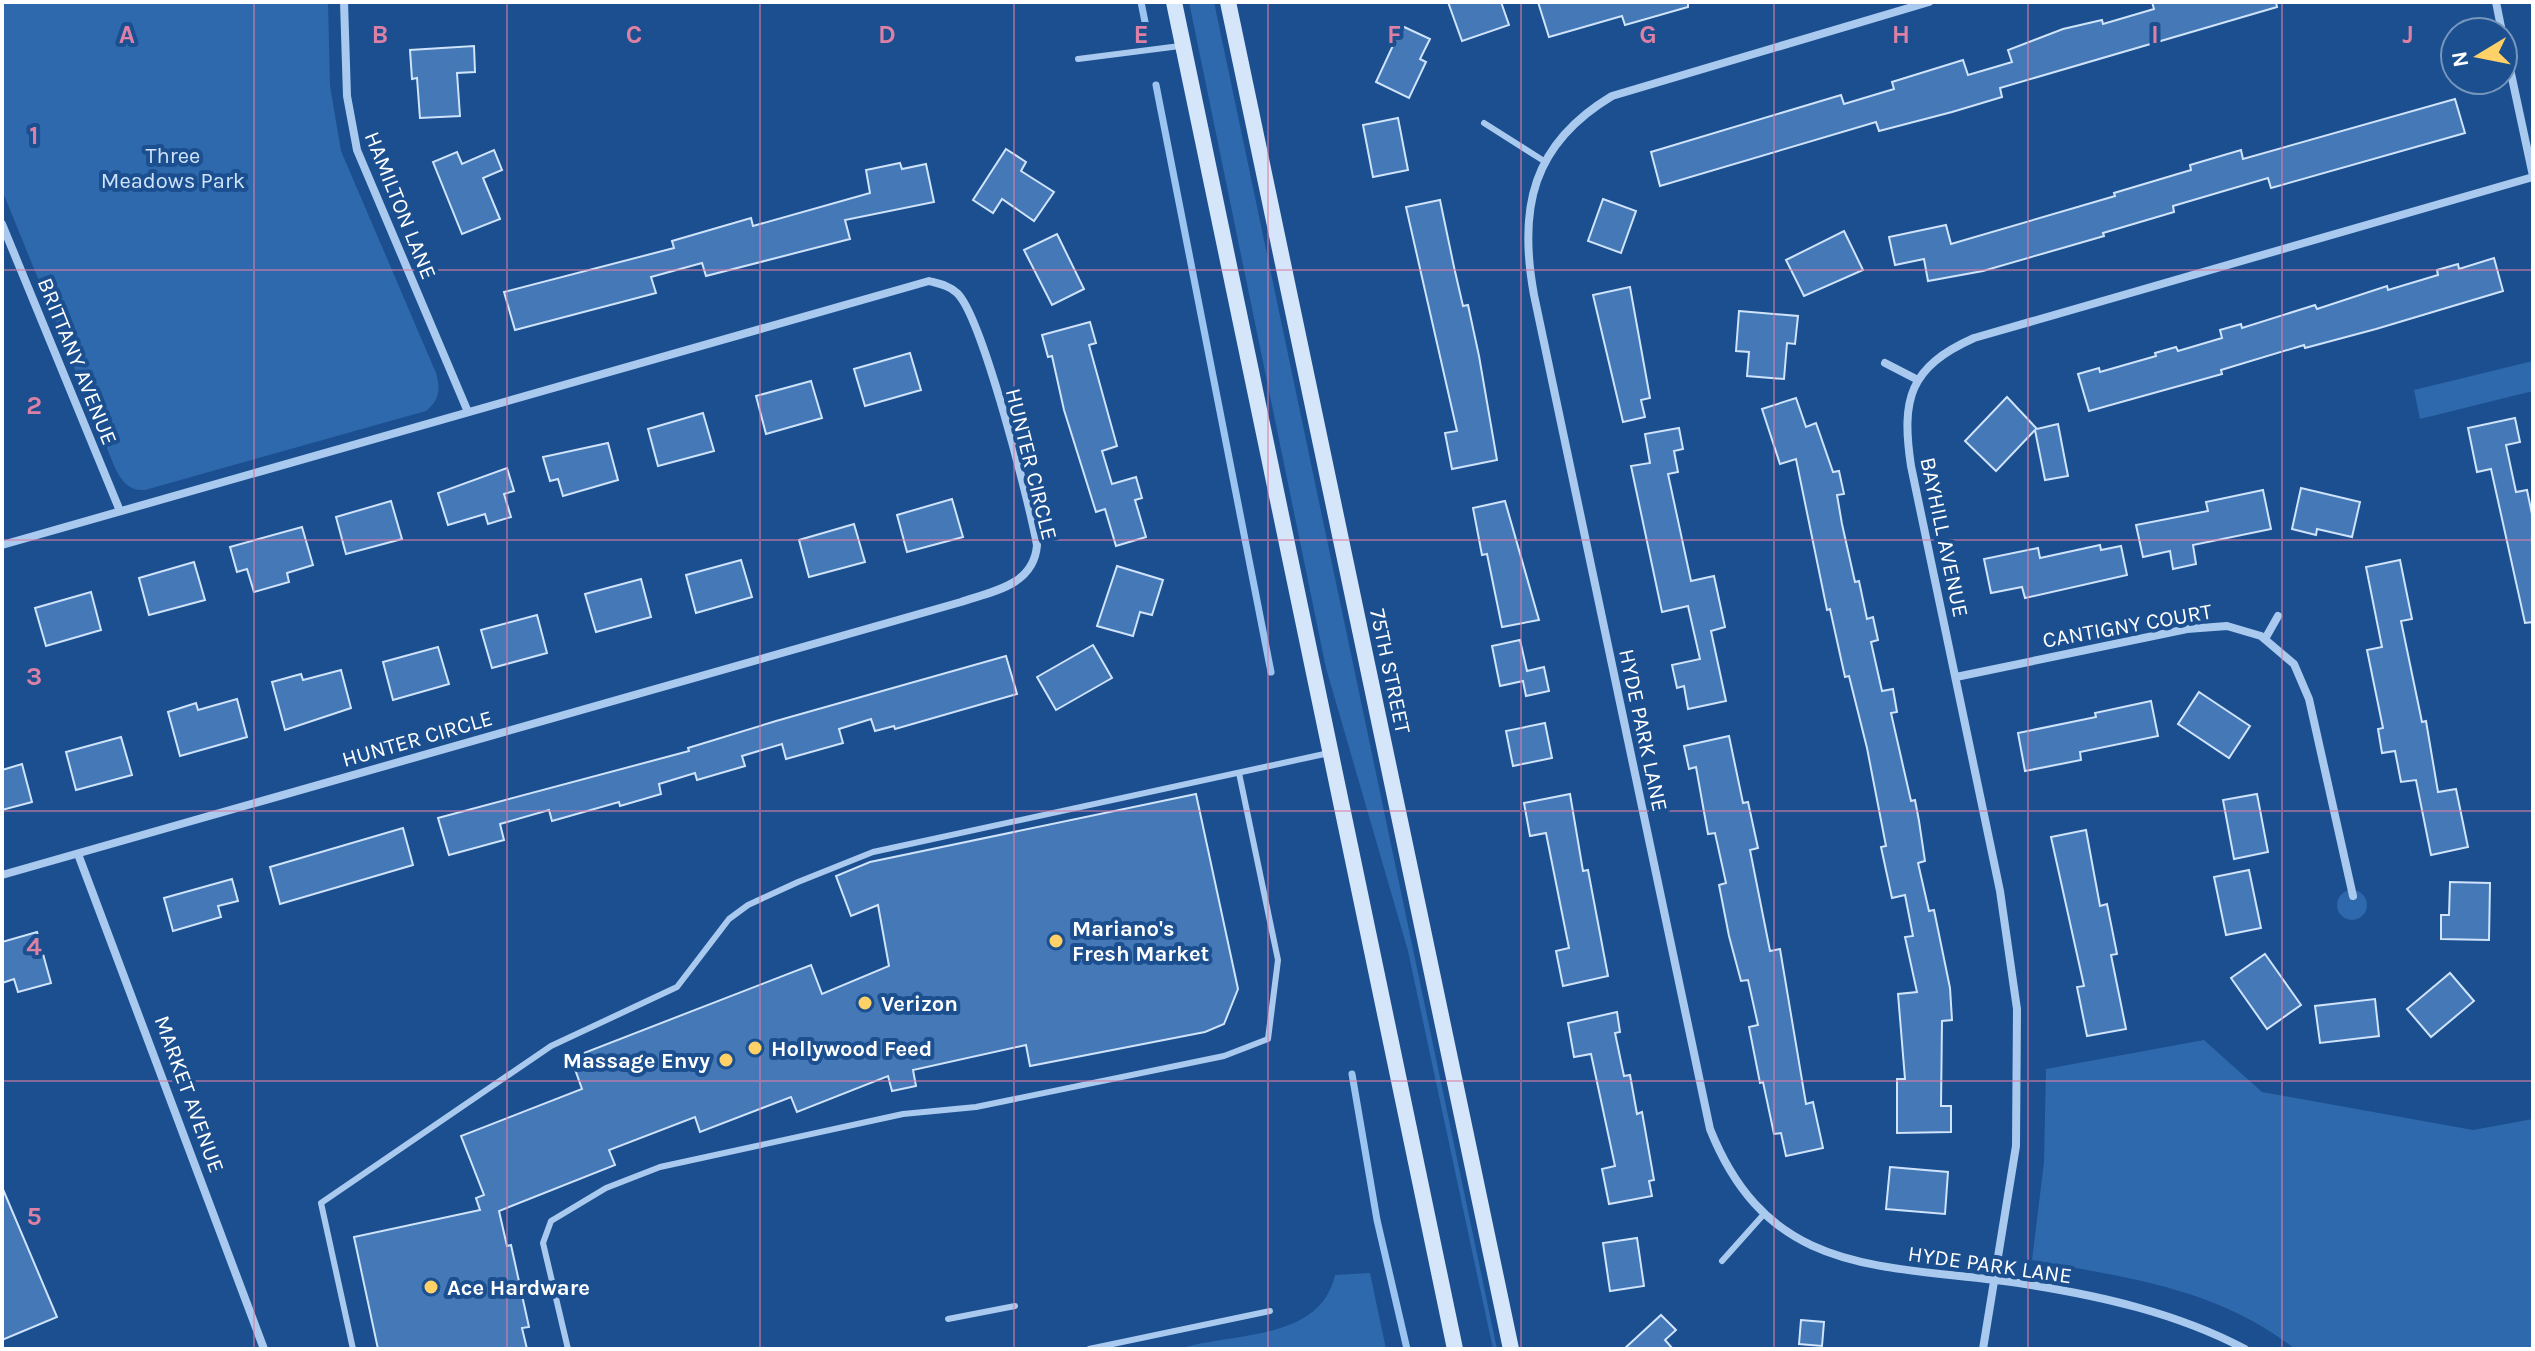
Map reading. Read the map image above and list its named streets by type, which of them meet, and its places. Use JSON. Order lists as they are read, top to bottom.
{
  "streets": {
    "main road": ["75TH STREET"],
    "street": [
      "HAMILTON LANE",
      "BRITTANY AVENUE",
      "HUNTER CIRCLE",
      "BAYHILL AVENUE",
      "CANTIGNY COURT",
      "HYDE PARK LANE",
      "MARKET AVENUE"
    ]
  },
  "crossings": [
    ["HAMILTON LANE", "HUNTER CIRCLE"],
    ["BRITTANY AVENUE", "HUNTER CIRCLE"],
    ["HUNTER CIRCLE", "MARKET AVENUE"],
    ["BAYHILL AVENUE", "CANTIGNY COURT"],
    ["BAYHILL AVENUE", "HYDE PARK LANE"]
  ],
  "parks": ["Three Meadows Park"],
  "places": [
    "Mariano's Fresh Market",
    "Verizon",
    "Hollywood Feed",
    "Massage Envy",
    "Ace Hardware"
  ],
  "north": "left",
  "grid": {
    "columns": [
      "A",
      "B",
      "C",
      "D",
      "E",
      "F",
      "G",
      "H",
      "I",
      "J"
    ],
    "rows": [
      "1",
      "2",
      "3",
      "4",
      "5"
    ]
  }
}
